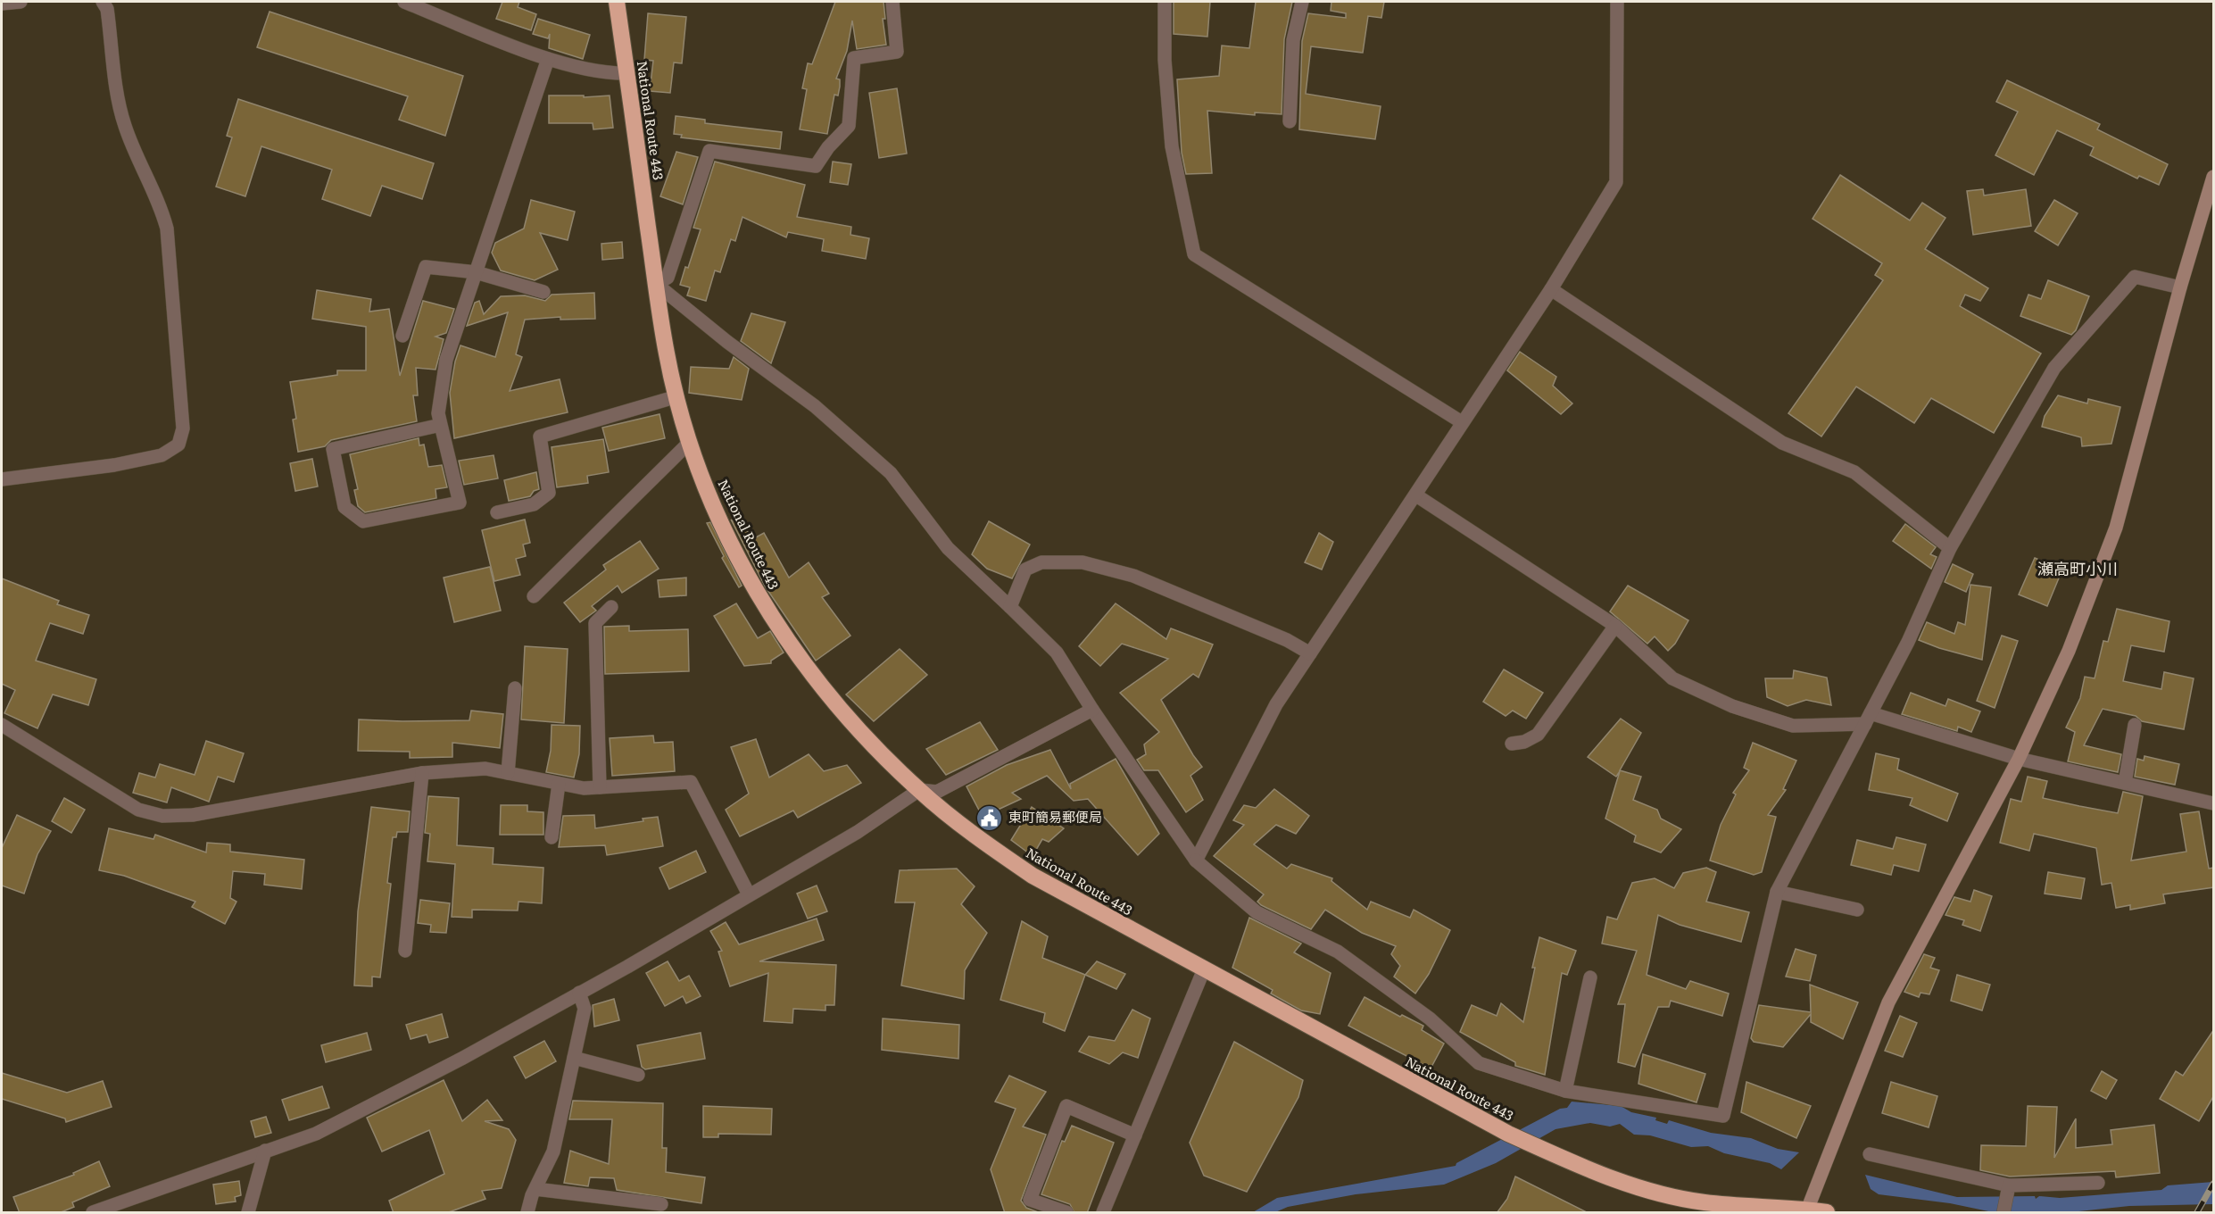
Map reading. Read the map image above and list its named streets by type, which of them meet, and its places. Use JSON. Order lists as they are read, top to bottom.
{
  "streets": {
    "highway": ["National Route 443"]
  },
  "districts": ["瀬高町小川"],
  "places": {
    "public building": ["東町簡易郵便局"]
  }
}
